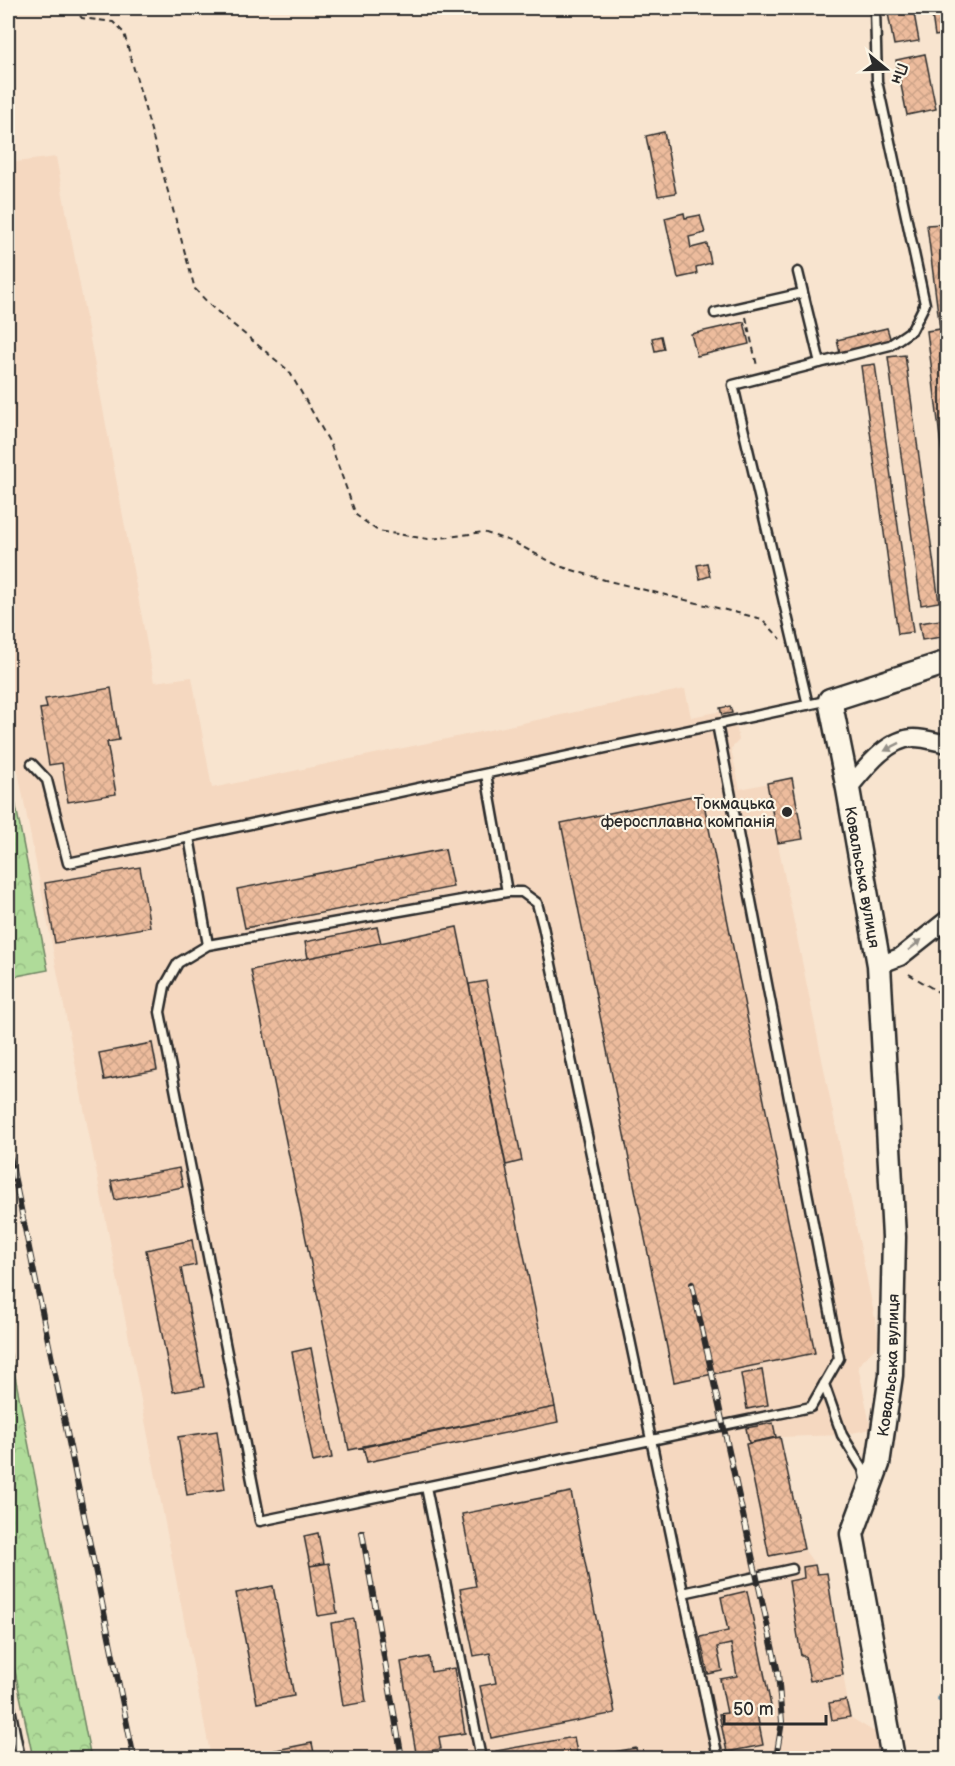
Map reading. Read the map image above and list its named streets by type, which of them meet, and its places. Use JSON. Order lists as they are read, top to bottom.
{
  "streets": {
    "street": ["Ковальська вулиця"]
  },
  "places": ["Токмацька феросплавна компанія"],
  "scale_bar": "50 m",
  "north": "right"
}
